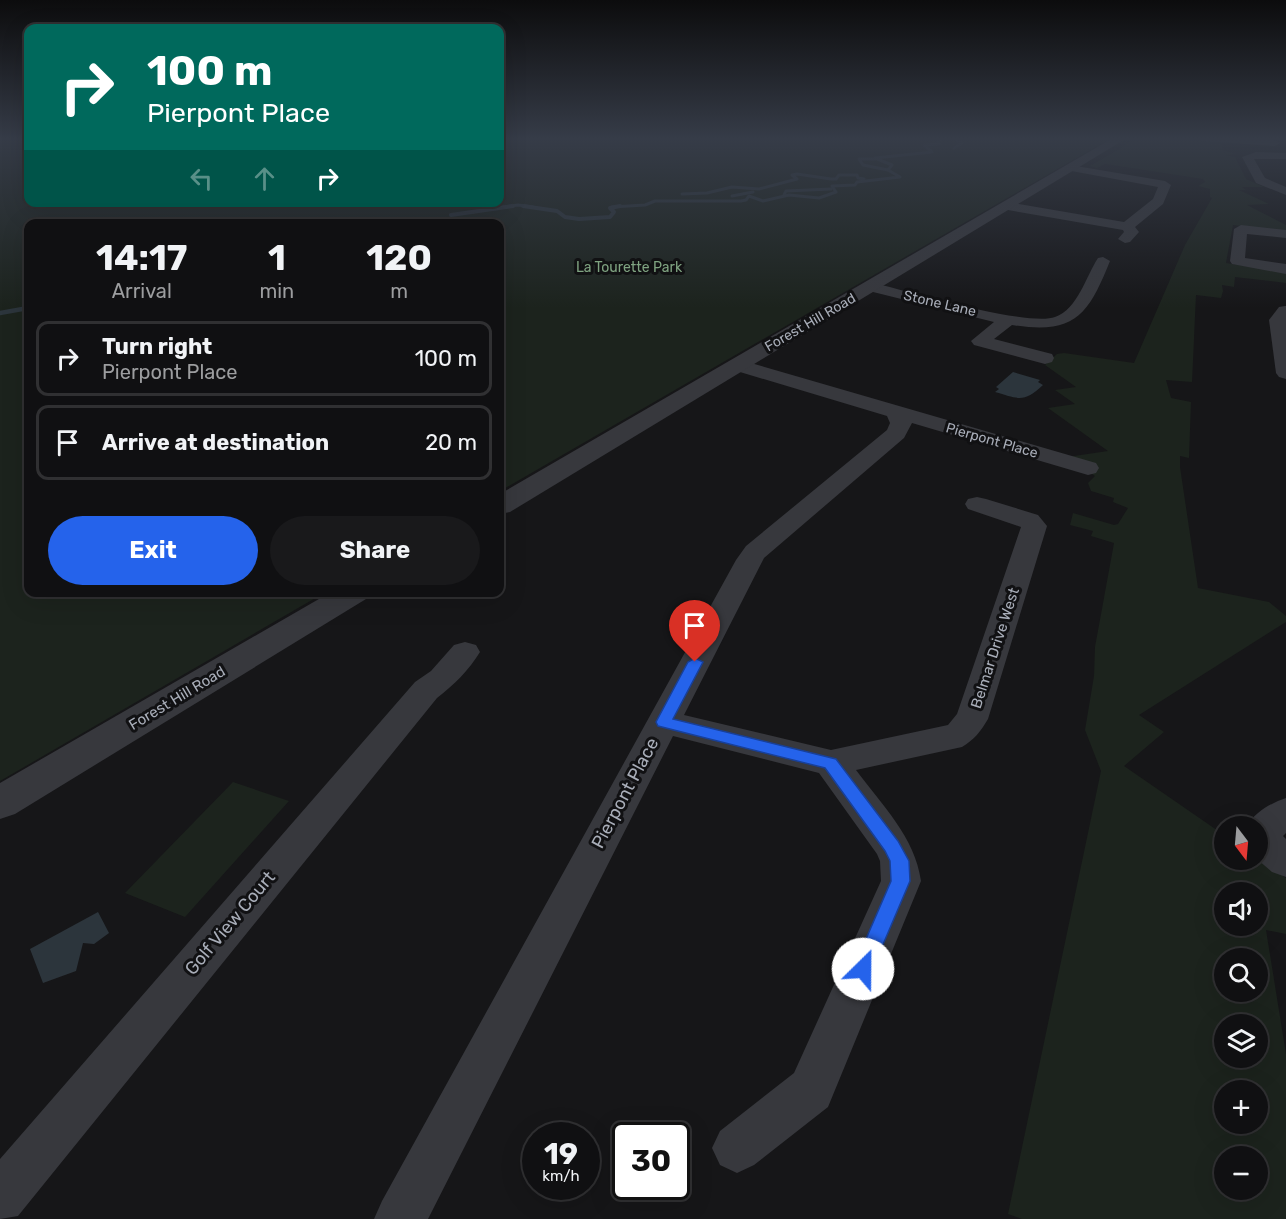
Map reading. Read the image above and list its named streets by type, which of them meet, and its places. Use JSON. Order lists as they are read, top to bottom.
{
  "streets": {
    "street": [
      "Stone Lane",
      "Forest Hill Road",
      "Pierpont Place",
      "Belmar Drive West",
      "Golf View Court"
    ]
  },
  "crossings": [
    ["Stone Lane", "Forest Hill Road"],
    ["Forest Hill Road", "Pierpont Place"]
  ],
  "parks": ["La Tourette Park"],
  "north": "bottom",
  "page": {
    "turn": ["100 m", "Pierpont Place"],
    "eta": [
      "14:17",
      "Arrival",
      "1",
      "min",
      "120",
      "m"
    ],
    "list": [
      {
        "name": "Turn right",
        "note": "Pierpont Place",
        "value": "100 m"
      },
      {
        "name": "Arrive at destination",
        "value": "20 m"
      }
    ],
    "buttons": ["Exit", "Share"],
    "map_buttons": ["+", "−"],
    "speed": "19 km/h",
    "limit": "30"
  }
}
